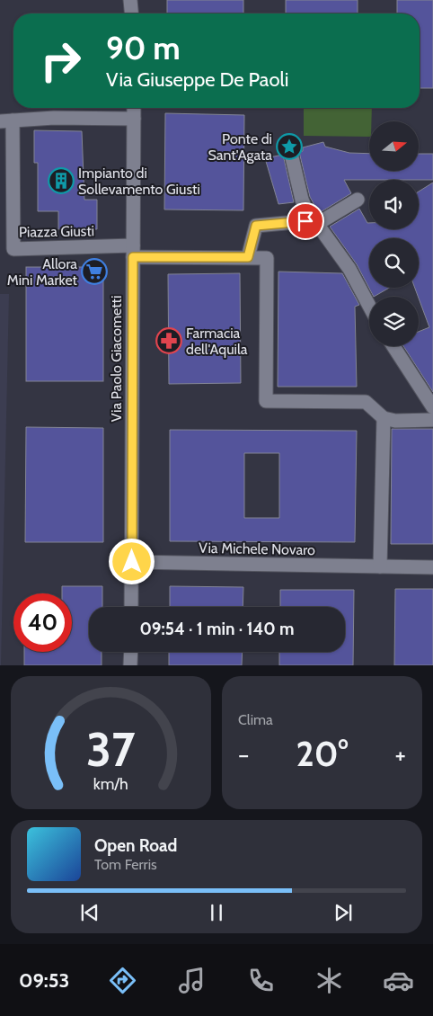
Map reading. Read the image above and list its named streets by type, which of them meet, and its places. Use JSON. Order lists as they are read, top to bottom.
{
  "streets": {
    "street": ["Piazza Giusti", "Via Paolo Giacometti", "Via Michele Novaro"]
  },
  "crossings": [
    ["Piazza Giusti", "Via Paolo Giacometti"],
    ["Via Paolo Giacometti", "Via Michele Novaro"]
  ],
  "places": {
    "place": ["Ponte di Sant'Agata"],
    "building": ["Impianto di Sollevamento Giusti"],
    "supermarket": ["Allora Mini Market"],
    "pharmacy": ["Farmacia dell'Aquila"]
  },
  "north": "right",
  "page": {
    "turn": ["90 m", "Via Giuseppe De Paoli"],
    "limit": "40",
    "trip": "09:54 · 1 min · 140 m",
    "tile": "Clima",
    "heat": ["−", "20°", "+"],
    "song": ["Open Road", "Tom Ferris"],
    "tabs": "09:53",
    "gauge": ["37", "km/h"]
  }
}
